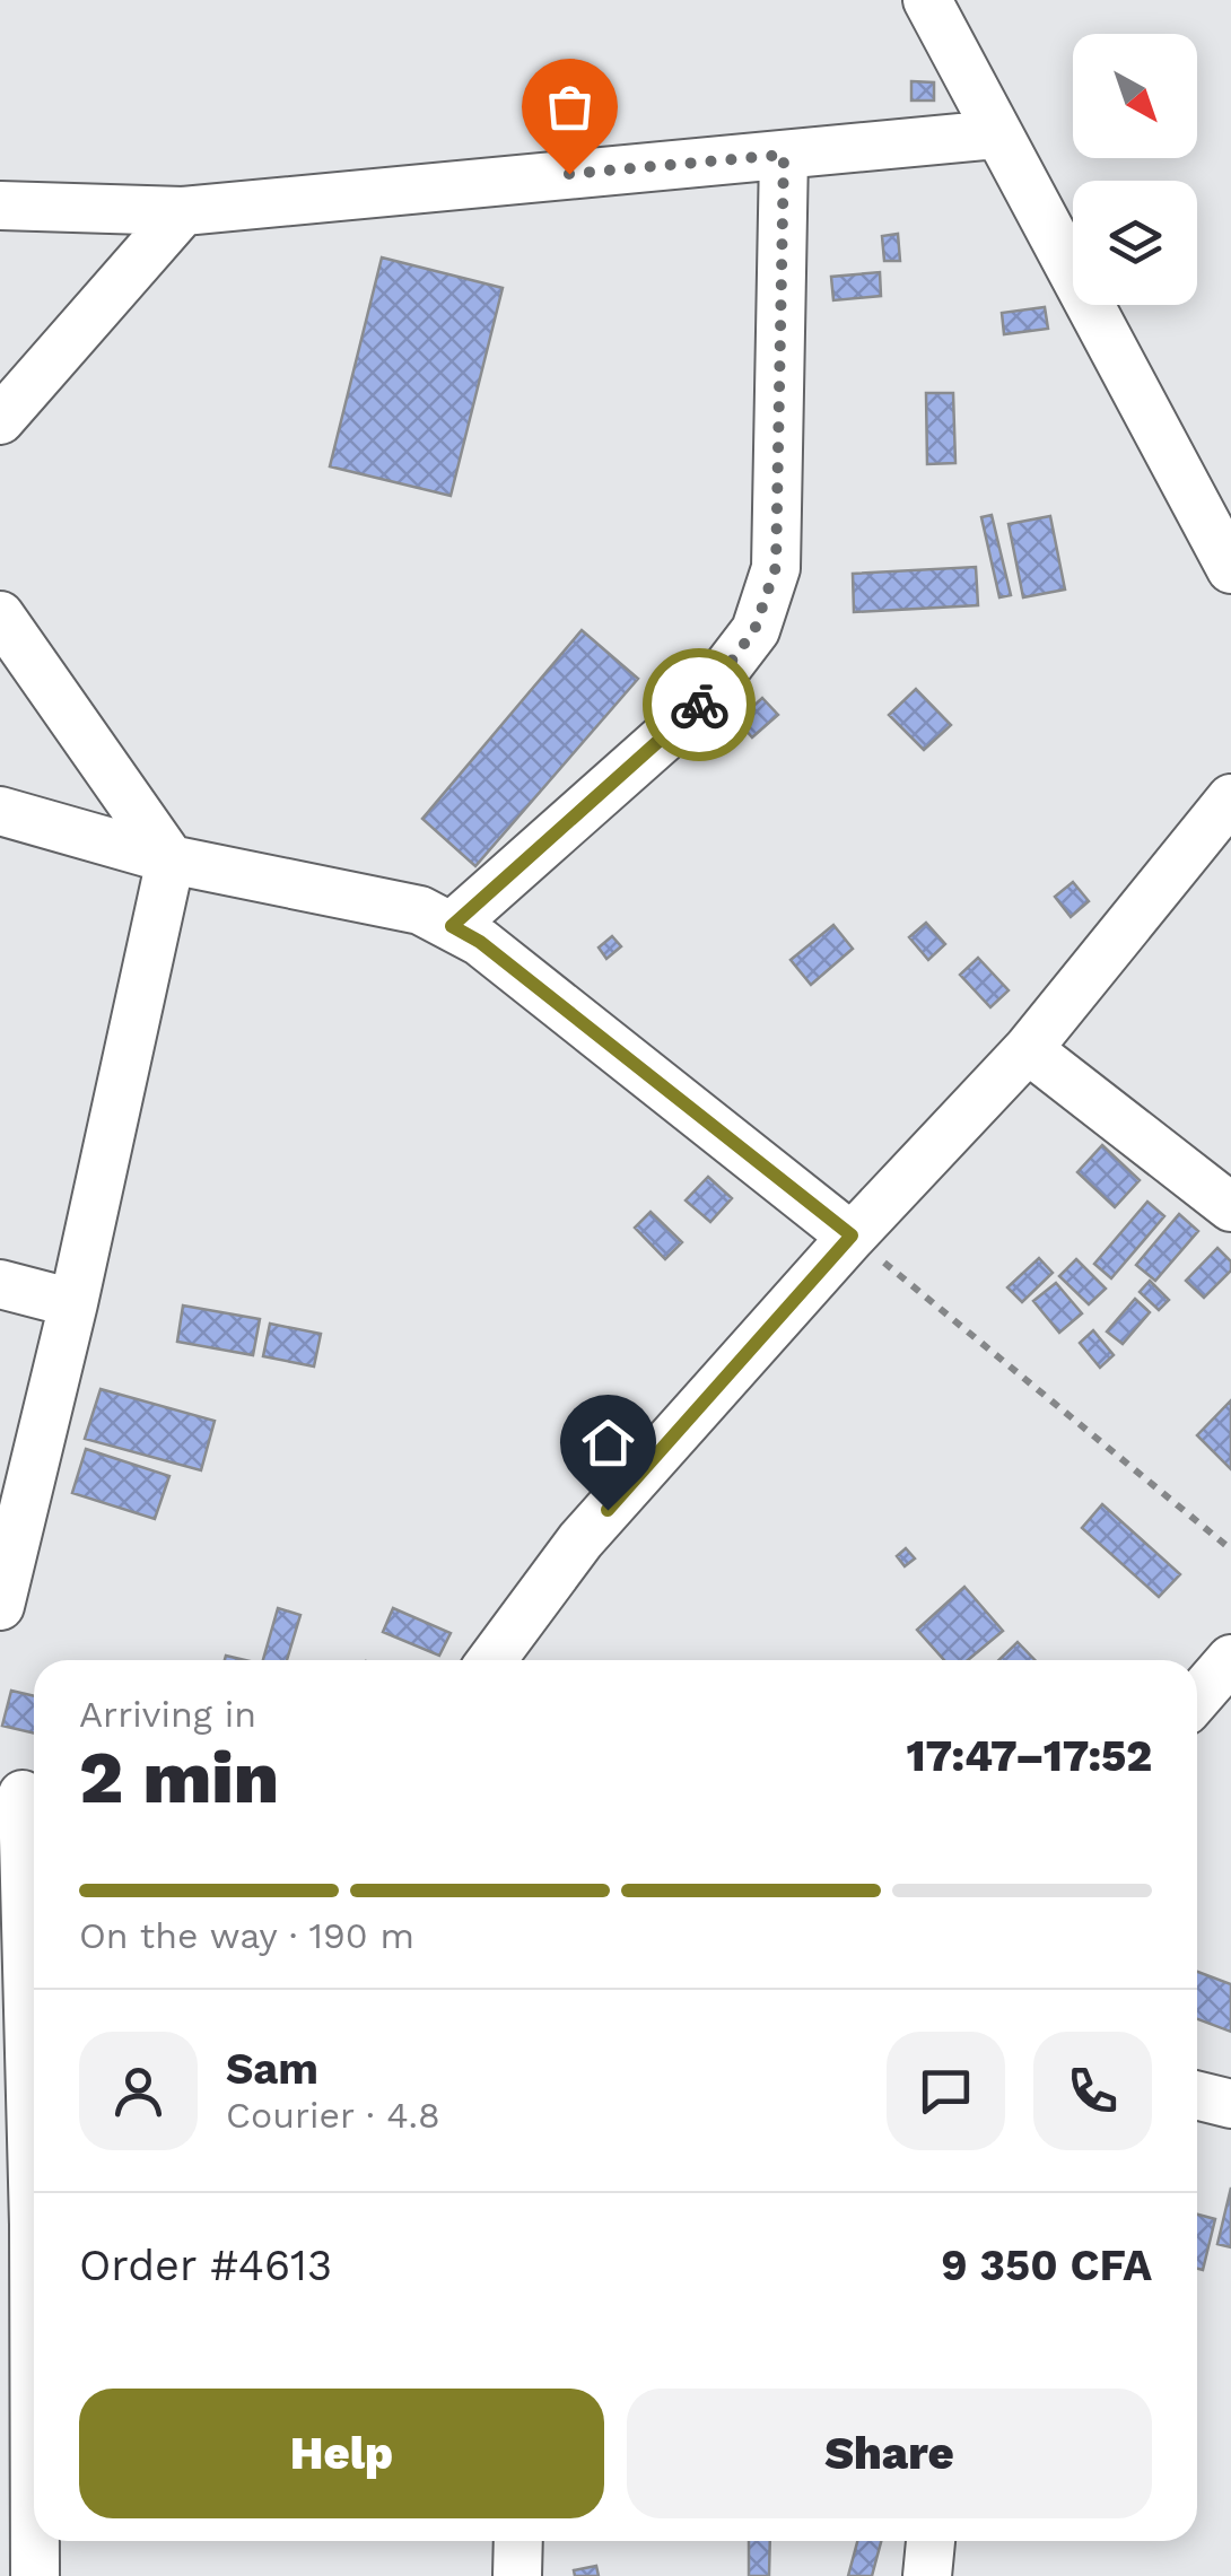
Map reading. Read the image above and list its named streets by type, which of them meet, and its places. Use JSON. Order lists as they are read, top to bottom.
{
  "north": "bottom right",
  "page": {
    "heading": ["2 min", "Arriving in", "17:47–17:52"],
    "panel": [
      "Sam",
      "Courier · 4.8",
      "Order #4613",
      "9 350 CFA"
    ],
    "bar": "On the way · 190 m",
    "buttons": ["Help", "Share"]
  }
}
